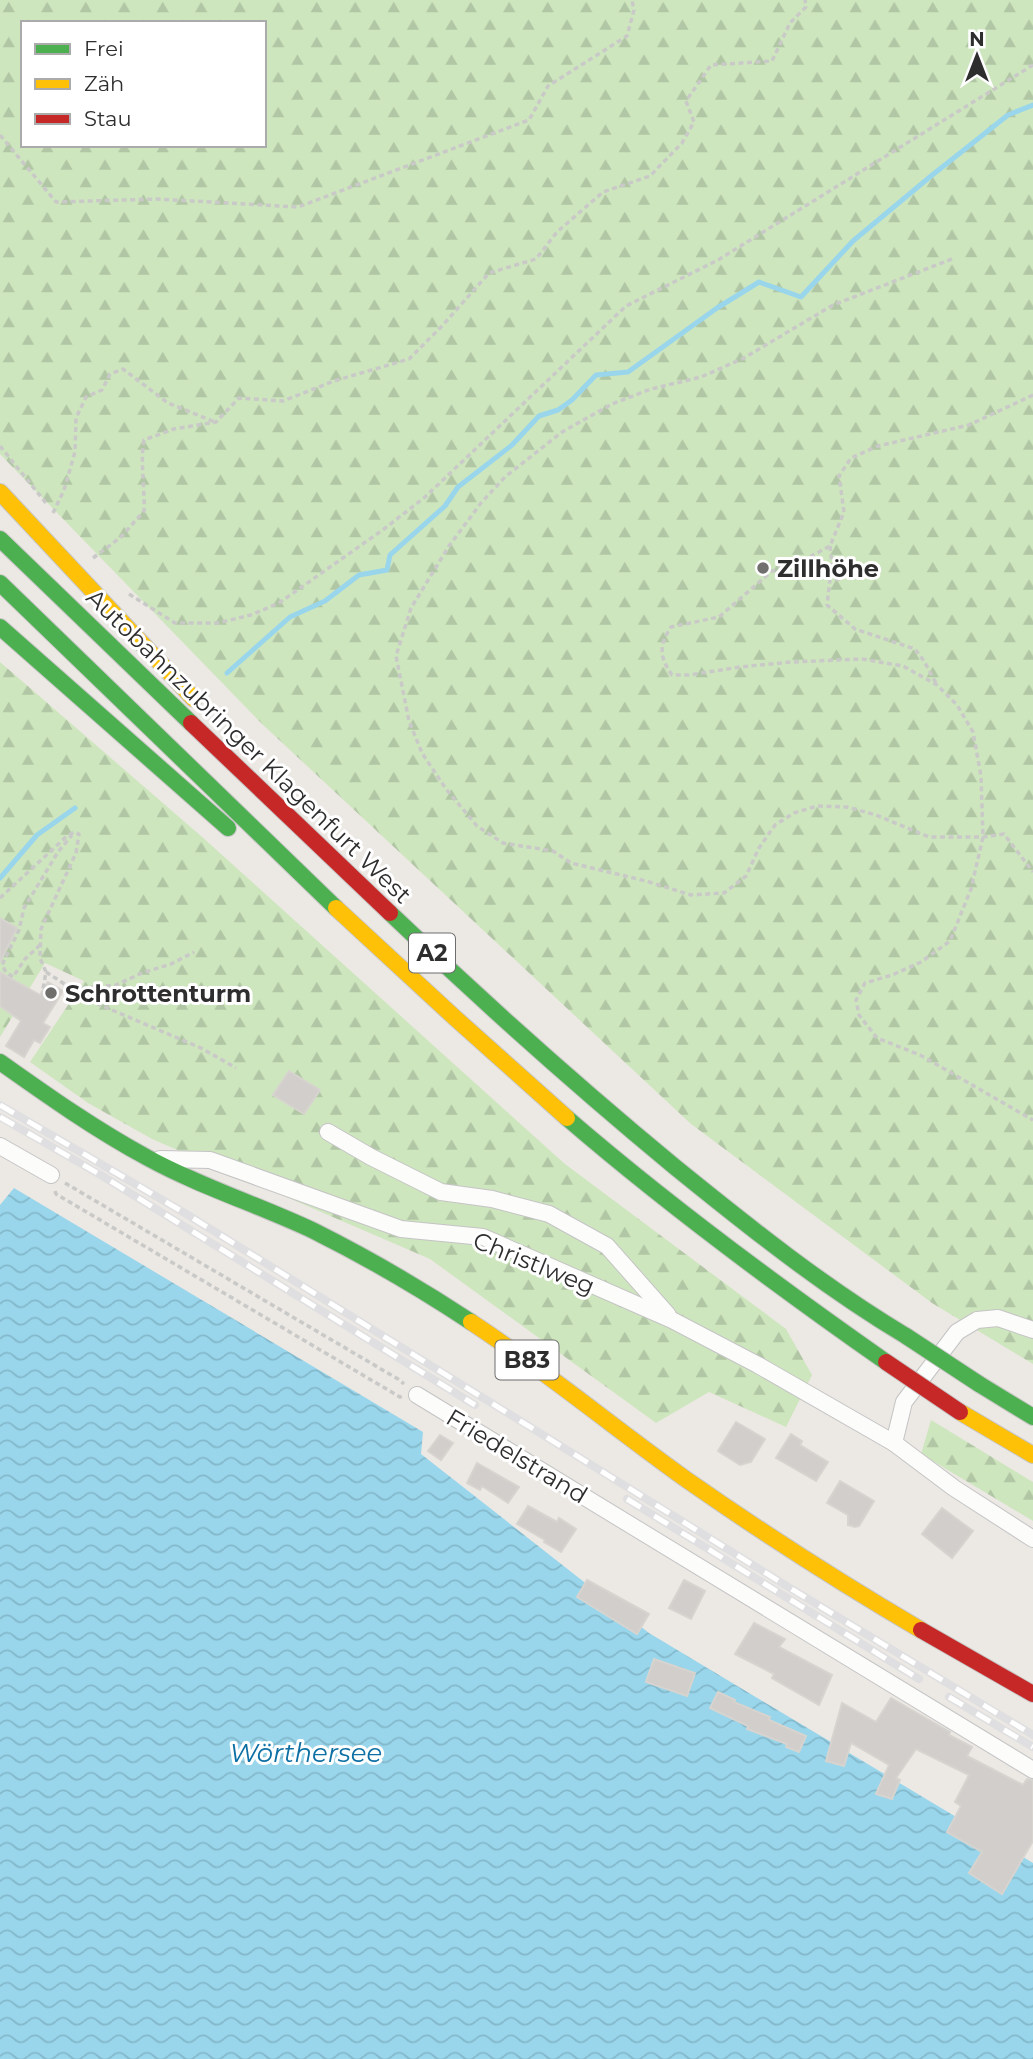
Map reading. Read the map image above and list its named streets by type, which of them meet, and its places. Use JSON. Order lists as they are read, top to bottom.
{
  "streets": {
    "main road": ["Autobahnzubringer Klagenfurt West", "A2", "B83"],
    "street": ["Christlweg", "Friedelstrand"]
  },
  "crossings": [
    ["Christlweg", "B83"]
  ],
  "water": ["Wörthersee"],
  "places": ["Zillhöhe", "Schrottenturm"],
  "legend": ["Frei", "Zäh", "Stau"],
  "north": "top"
}
